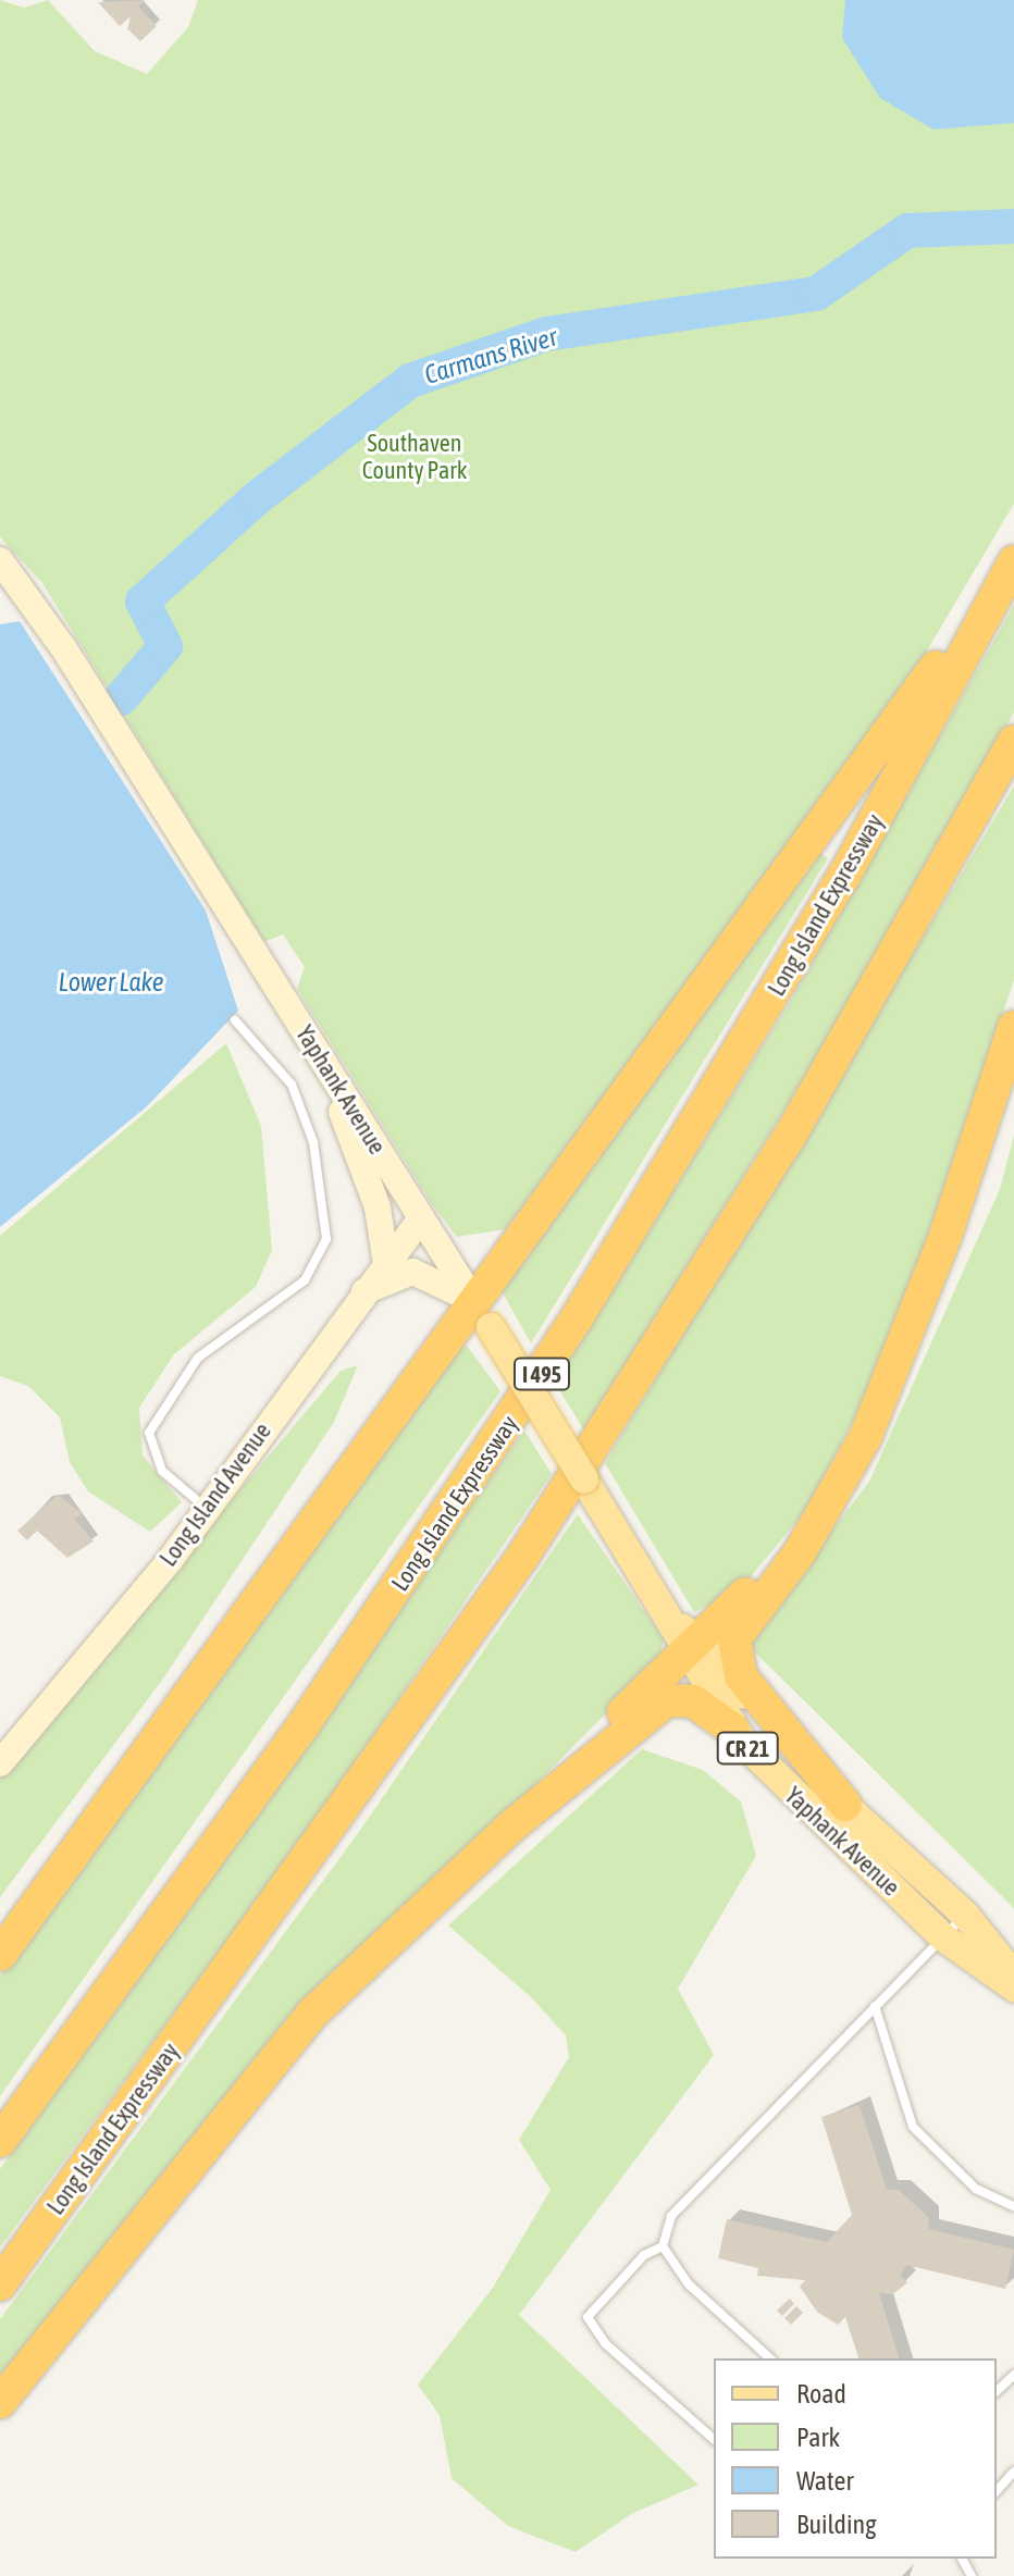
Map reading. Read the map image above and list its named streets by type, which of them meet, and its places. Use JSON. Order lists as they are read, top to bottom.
{
  "streets": {
    "highway": ["Long Island Expressway", "I 495"],
    "main road": ["Yaphank Avenue", "Long Island Avenue", "CR 21"]
  },
  "crossings": [
    ["Yaphank Avenue", "Long Island Avenue"]
  ],
  "water": ["Carmans River", "Lower Lake"],
  "parks": ["Southaven County Park"],
  "legend": [
    "Road",
    "Park",
    "Water",
    "Building"
  ]
}
